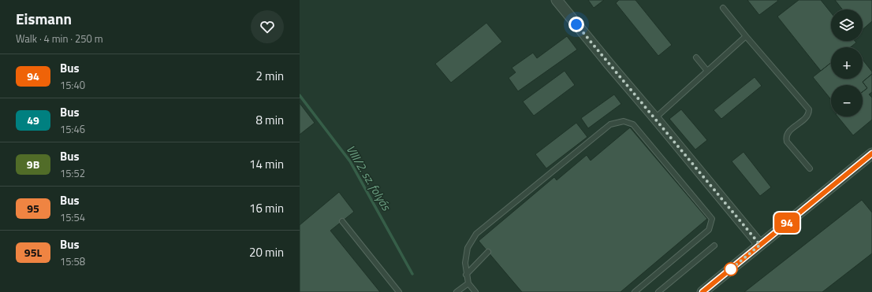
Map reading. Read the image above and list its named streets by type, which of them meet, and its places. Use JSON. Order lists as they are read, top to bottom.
{
  "water": ["VIII/2. sz. folyás"],
  "lines": ["bus line 94"],
  "page": {
    "heading": ["Eismann", "Walk · 4 min · 250 m"],
    "on_map": "94",
    "map_buttons": ["+", "−"],
    "list": [
      {
        "mark": "94",
        "name": "Bus",
        "note": "15:40",
        "value": "2 min"
      },
      {
        "mark": "49",
        "name": "Bus",
        "note": "15:46",
        "value": "8 min"
      },
      {
        "mark": "9B",
        "name": "Bus",
        "note": "15:52",
        "value": "14 min"
      },
      {
        "mark": "95",
        "name": "Bus",
        "note": "15:54",
        "value": "16 min"
      },
      {
        "mark": "95L",
        "name": "Bus",
        "note": "15:58",
        "value": "20 min"
      }
    ]
  }
}
